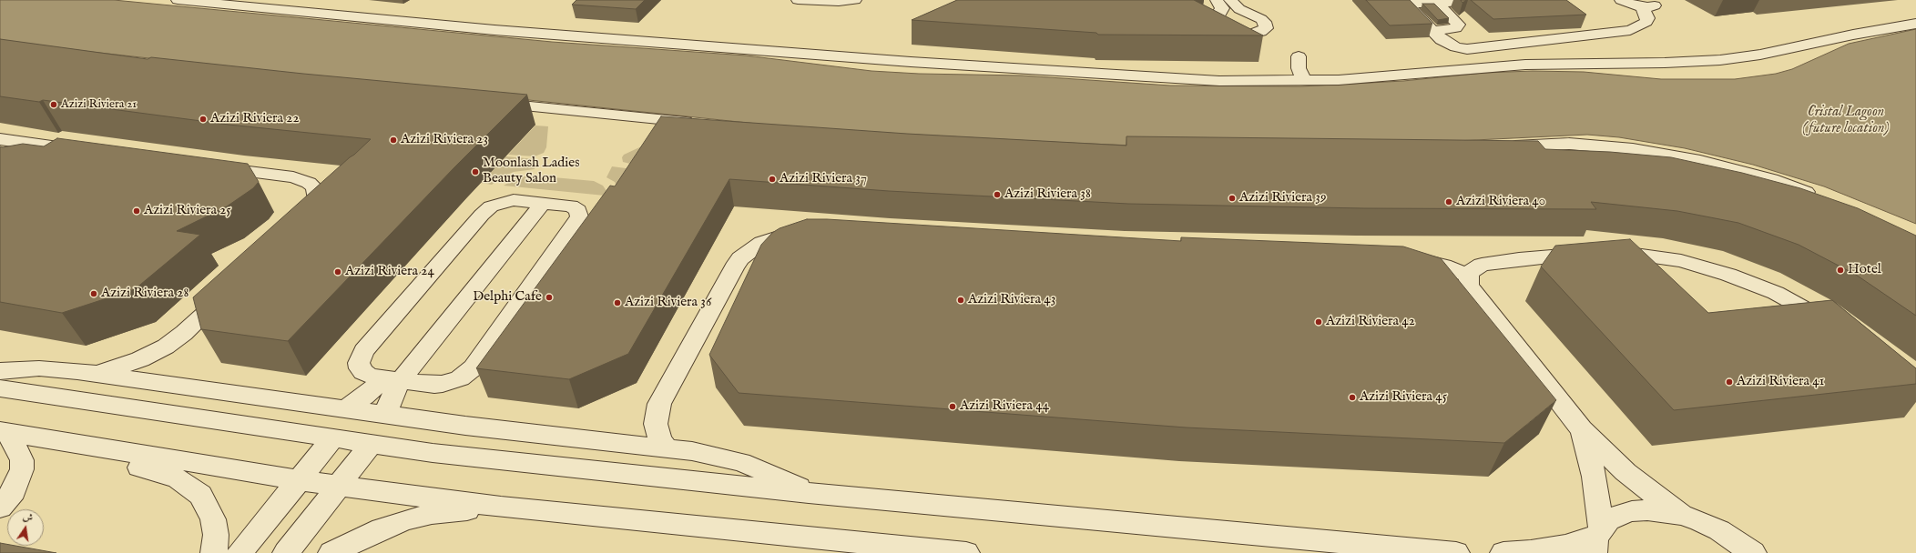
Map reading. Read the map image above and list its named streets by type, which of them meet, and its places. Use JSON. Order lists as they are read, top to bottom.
{
  "water": ["Cristal Lagoon (future location)"],
  "places": [
    "Azizi Riviera 21",
    "Azizi Riviera 22",
    "Azizi Riviera 23",
    "Moonlash Ladies Beauty Salon",
    "Azizi Riviera 37",
    "Azizi Riviera 38",
    "Azizi Riviera 39",
    "Azizi Riviera 40",
    "Azizi Riviera 25",
    "Hotel",
    "Azizi Riviera 24",
    "Azizi Riviera 28",
    "Delphi Cafe",
    "Azizi Riviera 43",
    "Azizi Riviera 36",
    "Azizi Riviera 42",
    "Azizi Riviera 41",
    "Azizi Riviera 45",
    "Azizi Riviera 44"
  ],
  "north": "top"
}
